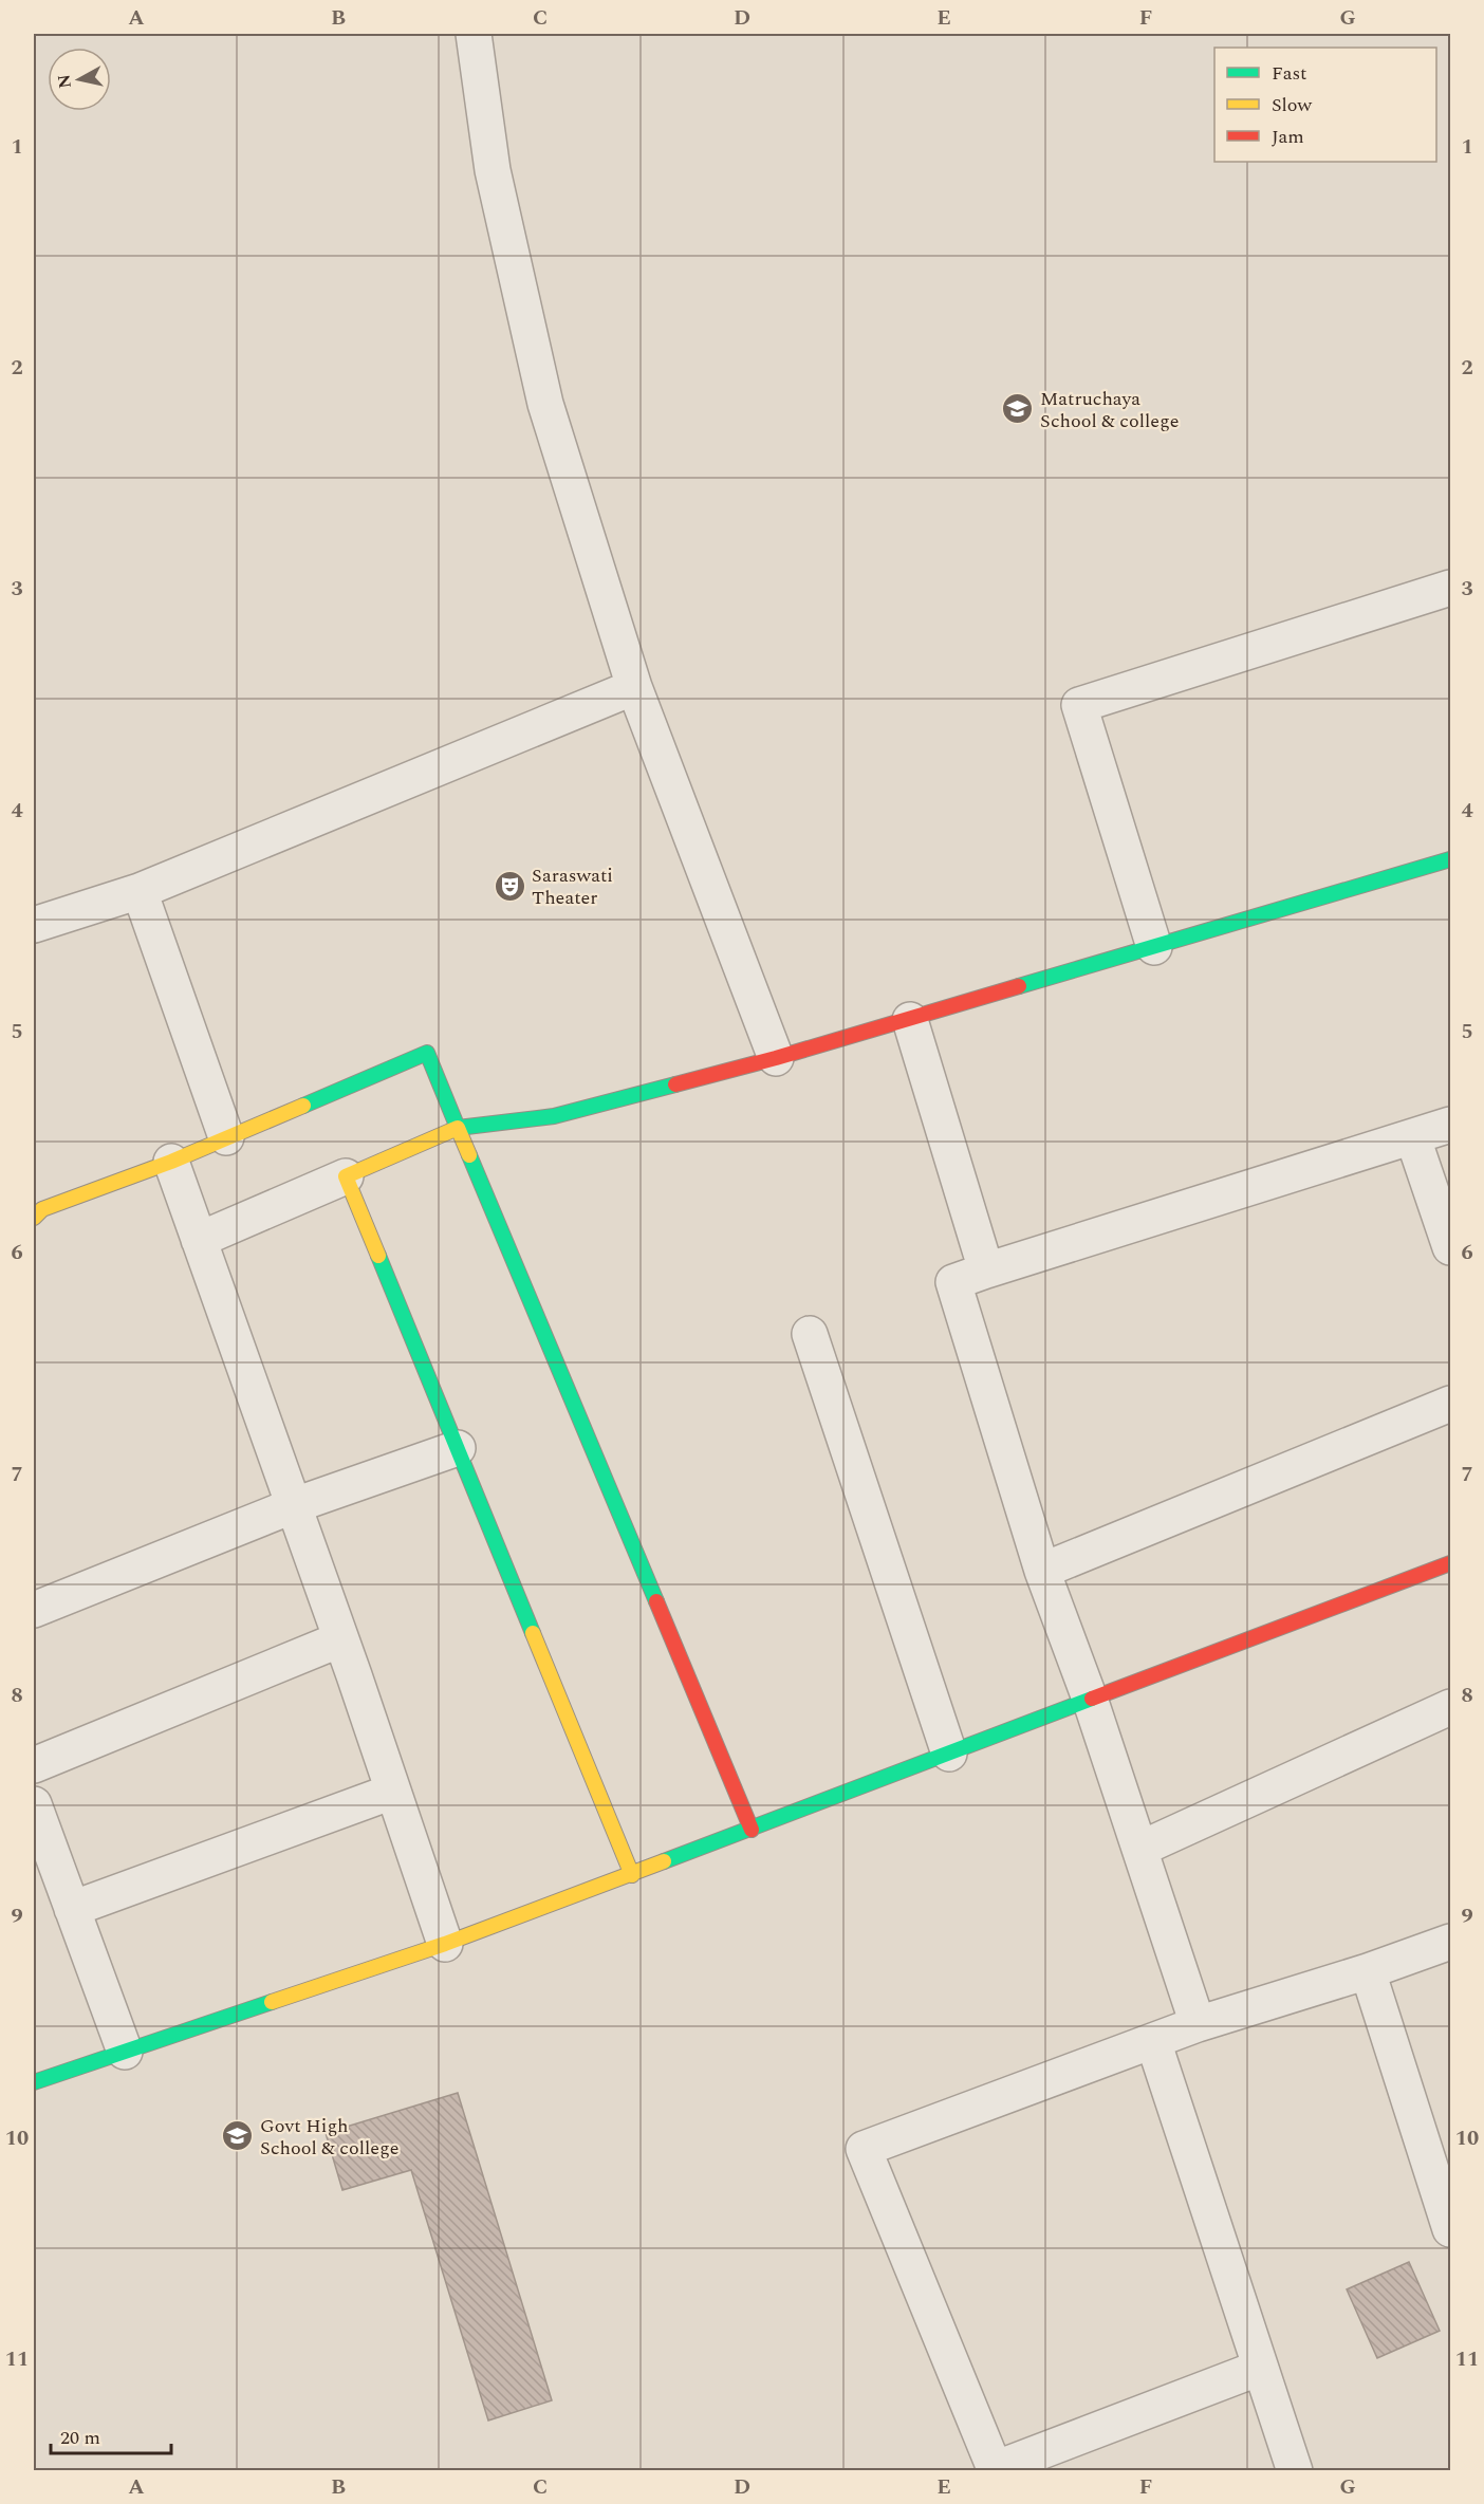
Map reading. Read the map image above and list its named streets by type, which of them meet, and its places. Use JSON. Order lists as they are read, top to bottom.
{
  "places": {
    "school or university": ["Matruchaya School & college", "Govt High School & college"],
    "theatre": ["Saraswati Theater"]
  },
  "legend": ["Fast", "Slow", "Jam"],
  "scale_bar": "20 m",
  "north": "left",
  "grid": {
    "columns": [
      "A",
      "B",
      "C",
      "D",
      "E",
      "F",
      "G"
    ],
    "rows": [
      "1",
      "2",
      "3",
      "4",
      "5",
      "6",
      "7",
      "8",
      "9",
      "10",
      "11"
    ]
  }
}
